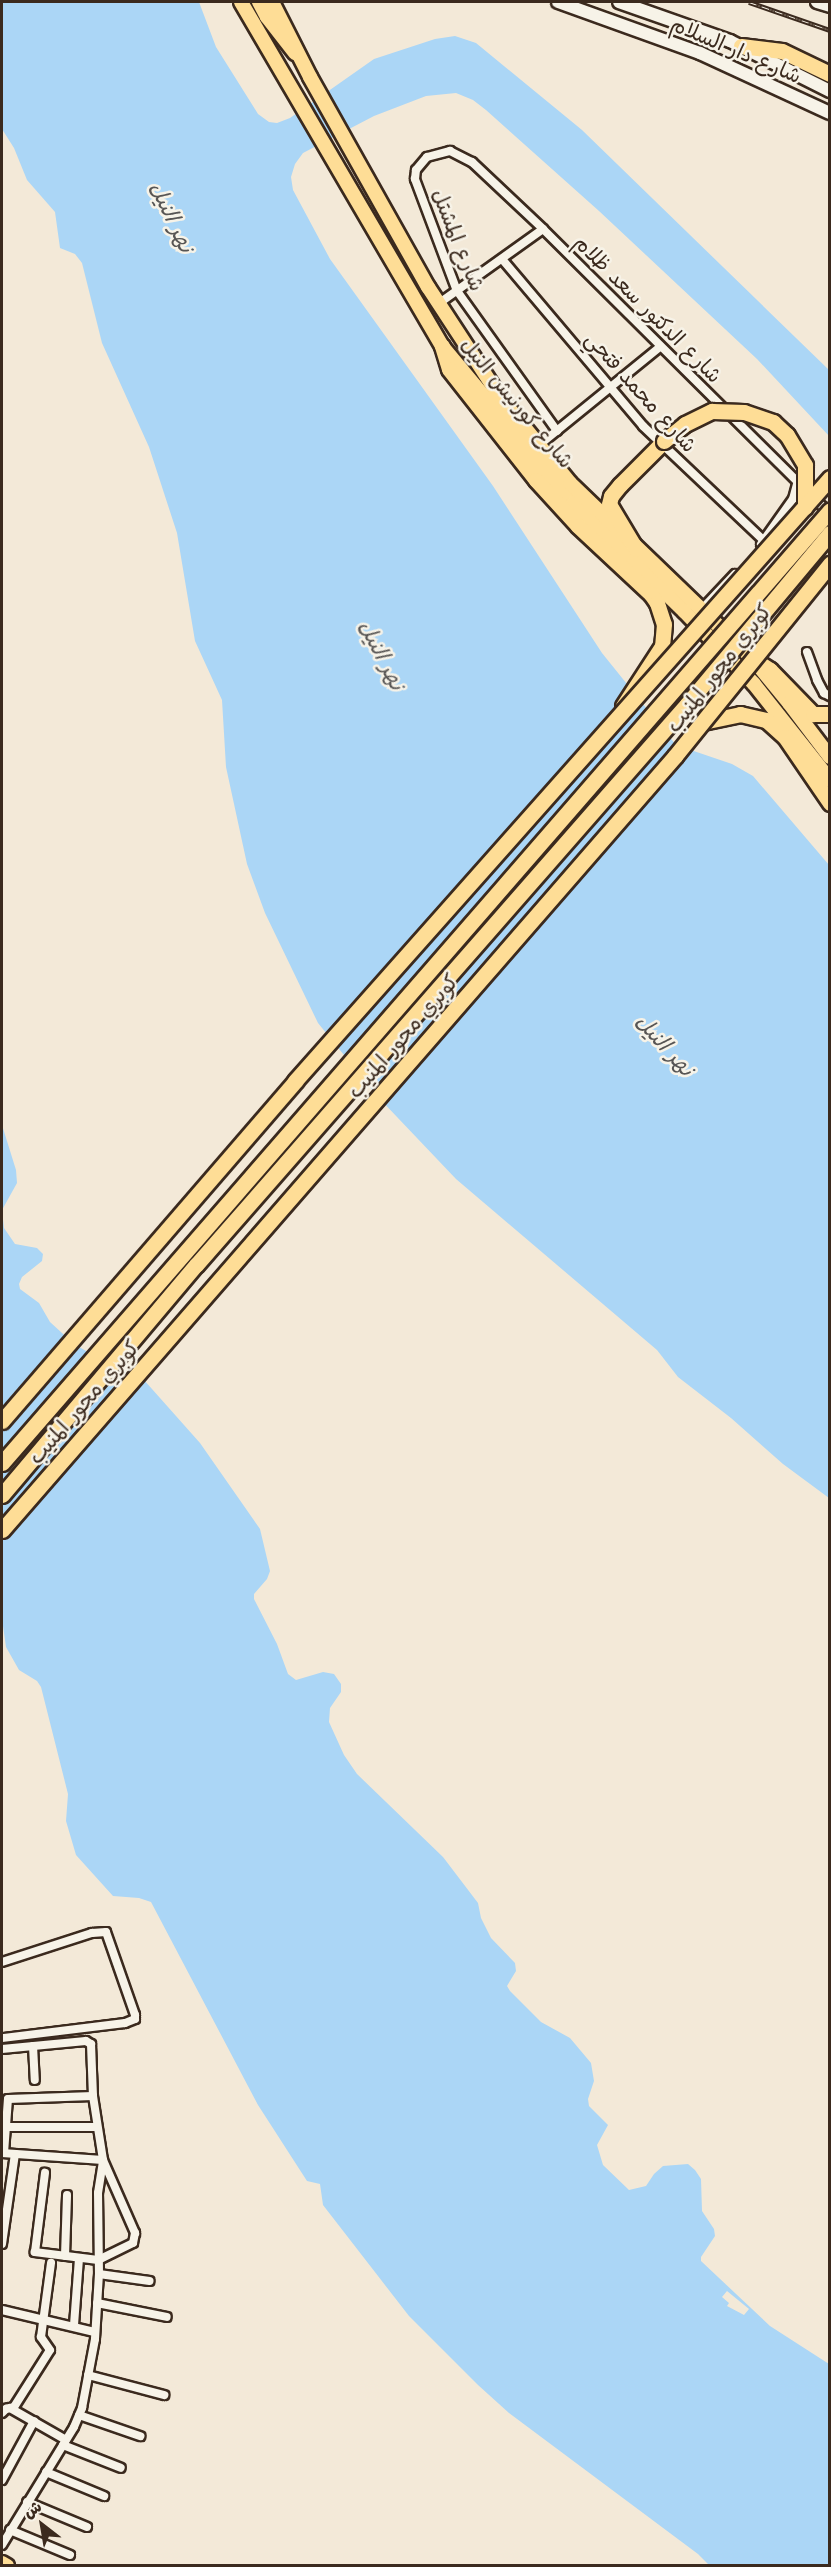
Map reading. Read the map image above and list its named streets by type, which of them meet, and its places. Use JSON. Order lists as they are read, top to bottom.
{
  "streets": {
    "highway": ["كوبري محور المنيب"],
    "main road": ["شارع دار السلام", "شارع كورنيش النيل"],
    "street": ["شارع المشتل", "شارع الدكتور سعد ظلام", "شارع محمد فتحي"]
  },
  "crossings": [
    ["شارع المشتل", "شارع الدكتور سعد ظلام"]
  ],
  "water": ["نهر النيل"],
  "north": "top left"
}
